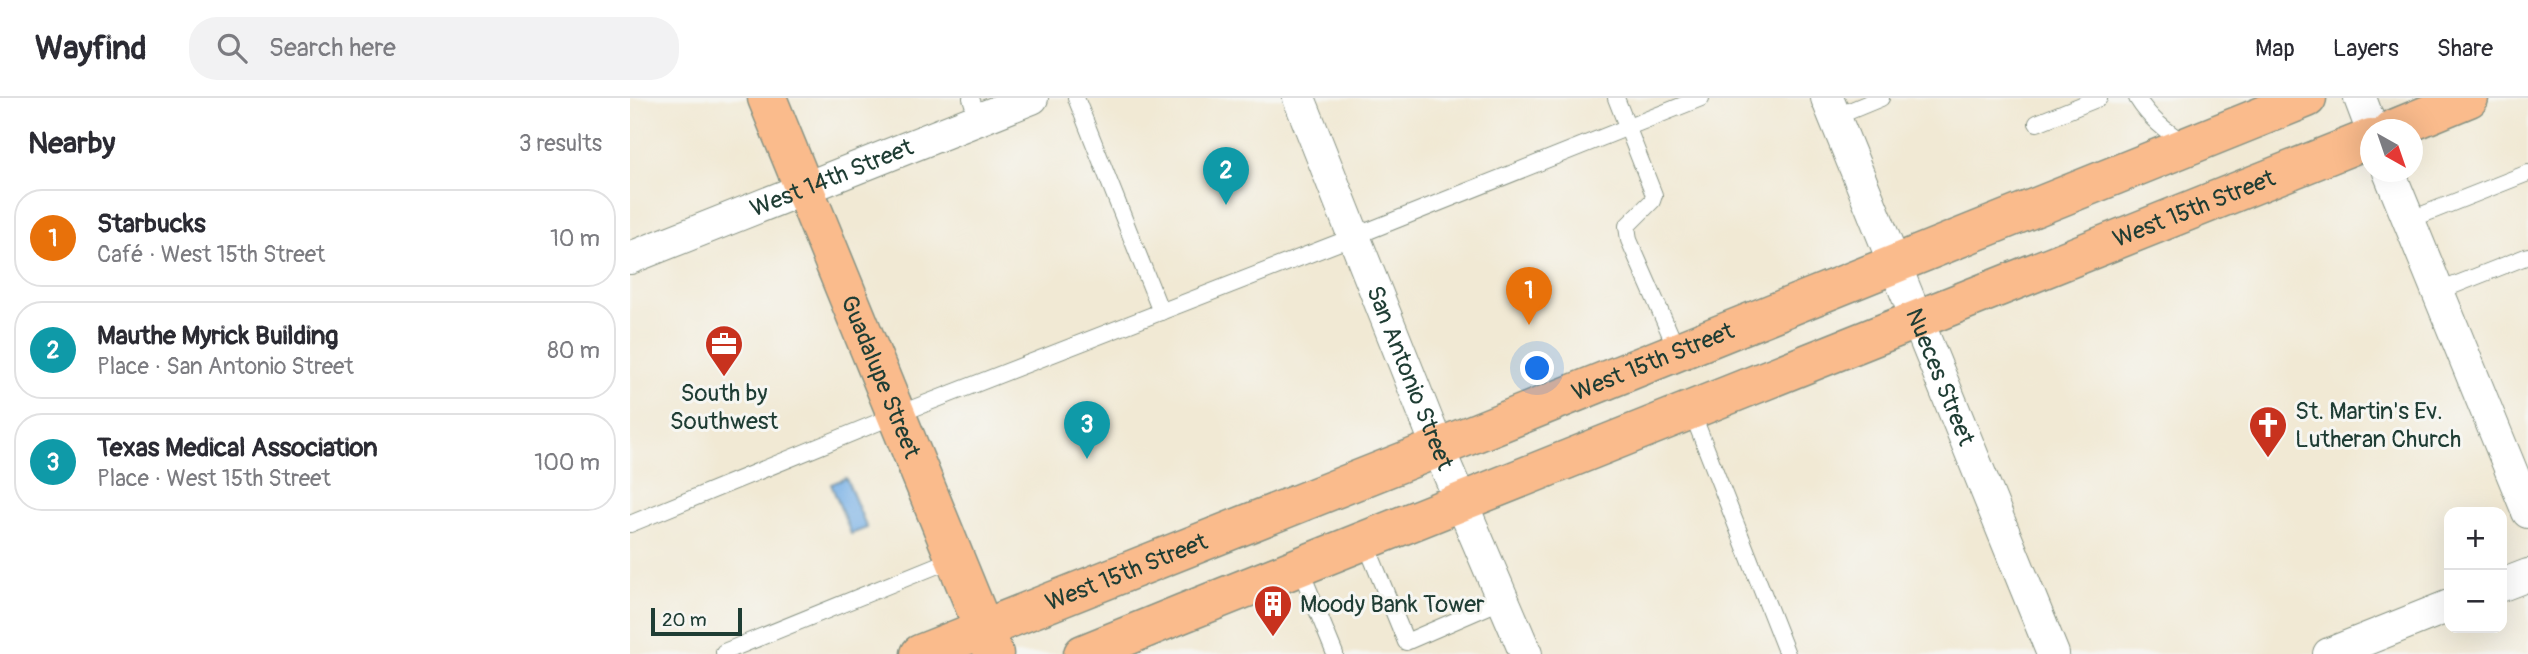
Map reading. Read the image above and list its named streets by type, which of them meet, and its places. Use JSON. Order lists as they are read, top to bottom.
{
  "streets": {
    "main road": ["West 15th Street", "Guadalupe Street"],
    "street": ["West 14th Street", "Nueces Street", "San Antonio Street"]
  },
  "crossings": [
    ["West 14th Street", "Guadalupe Street"],
    ["West 15th Street", "Guadalupe Street"],
    ["West 15th Street", "Nueces Street"],
    ["West 15th Street", "San Antonio Street"]
  ],
  "places": {
    "office": ["South by Southwest"],
    "church": ["St. Martin's Ev. Lutheran Church"],
    "building": ["Moody Bank Tower"]
  },
  "scale_bar": "20 m",
  "north": "bottom right",
  "page": {
    "header": "Wayfind",
    "search": "Search here",
    "nav": ["Map", "Layers", "Share"],
    "heading": ["Nearby", "3 results"],
    "pins": ["2", "1", "3"],
    "list": [
      {
        "mark": "1",
        "name": "Starbucks",
        "note": "Café · West 15th Street",
        "value": "10 m"
      },
      {
        "mark": "2",
        "name": "Mauthe Myrick Building",
        "note": "Place · San Antonio Street",
        "value": "80 m"
      },
      {
        "mark": "3",
        "name": "Texas Medical Association",
        "note": "Place · West 15th Street",
        "value": "100 m"
      }
    ],
    "map_buttons": ["+", "−"],
    "scale": "20 m"
  }
}
